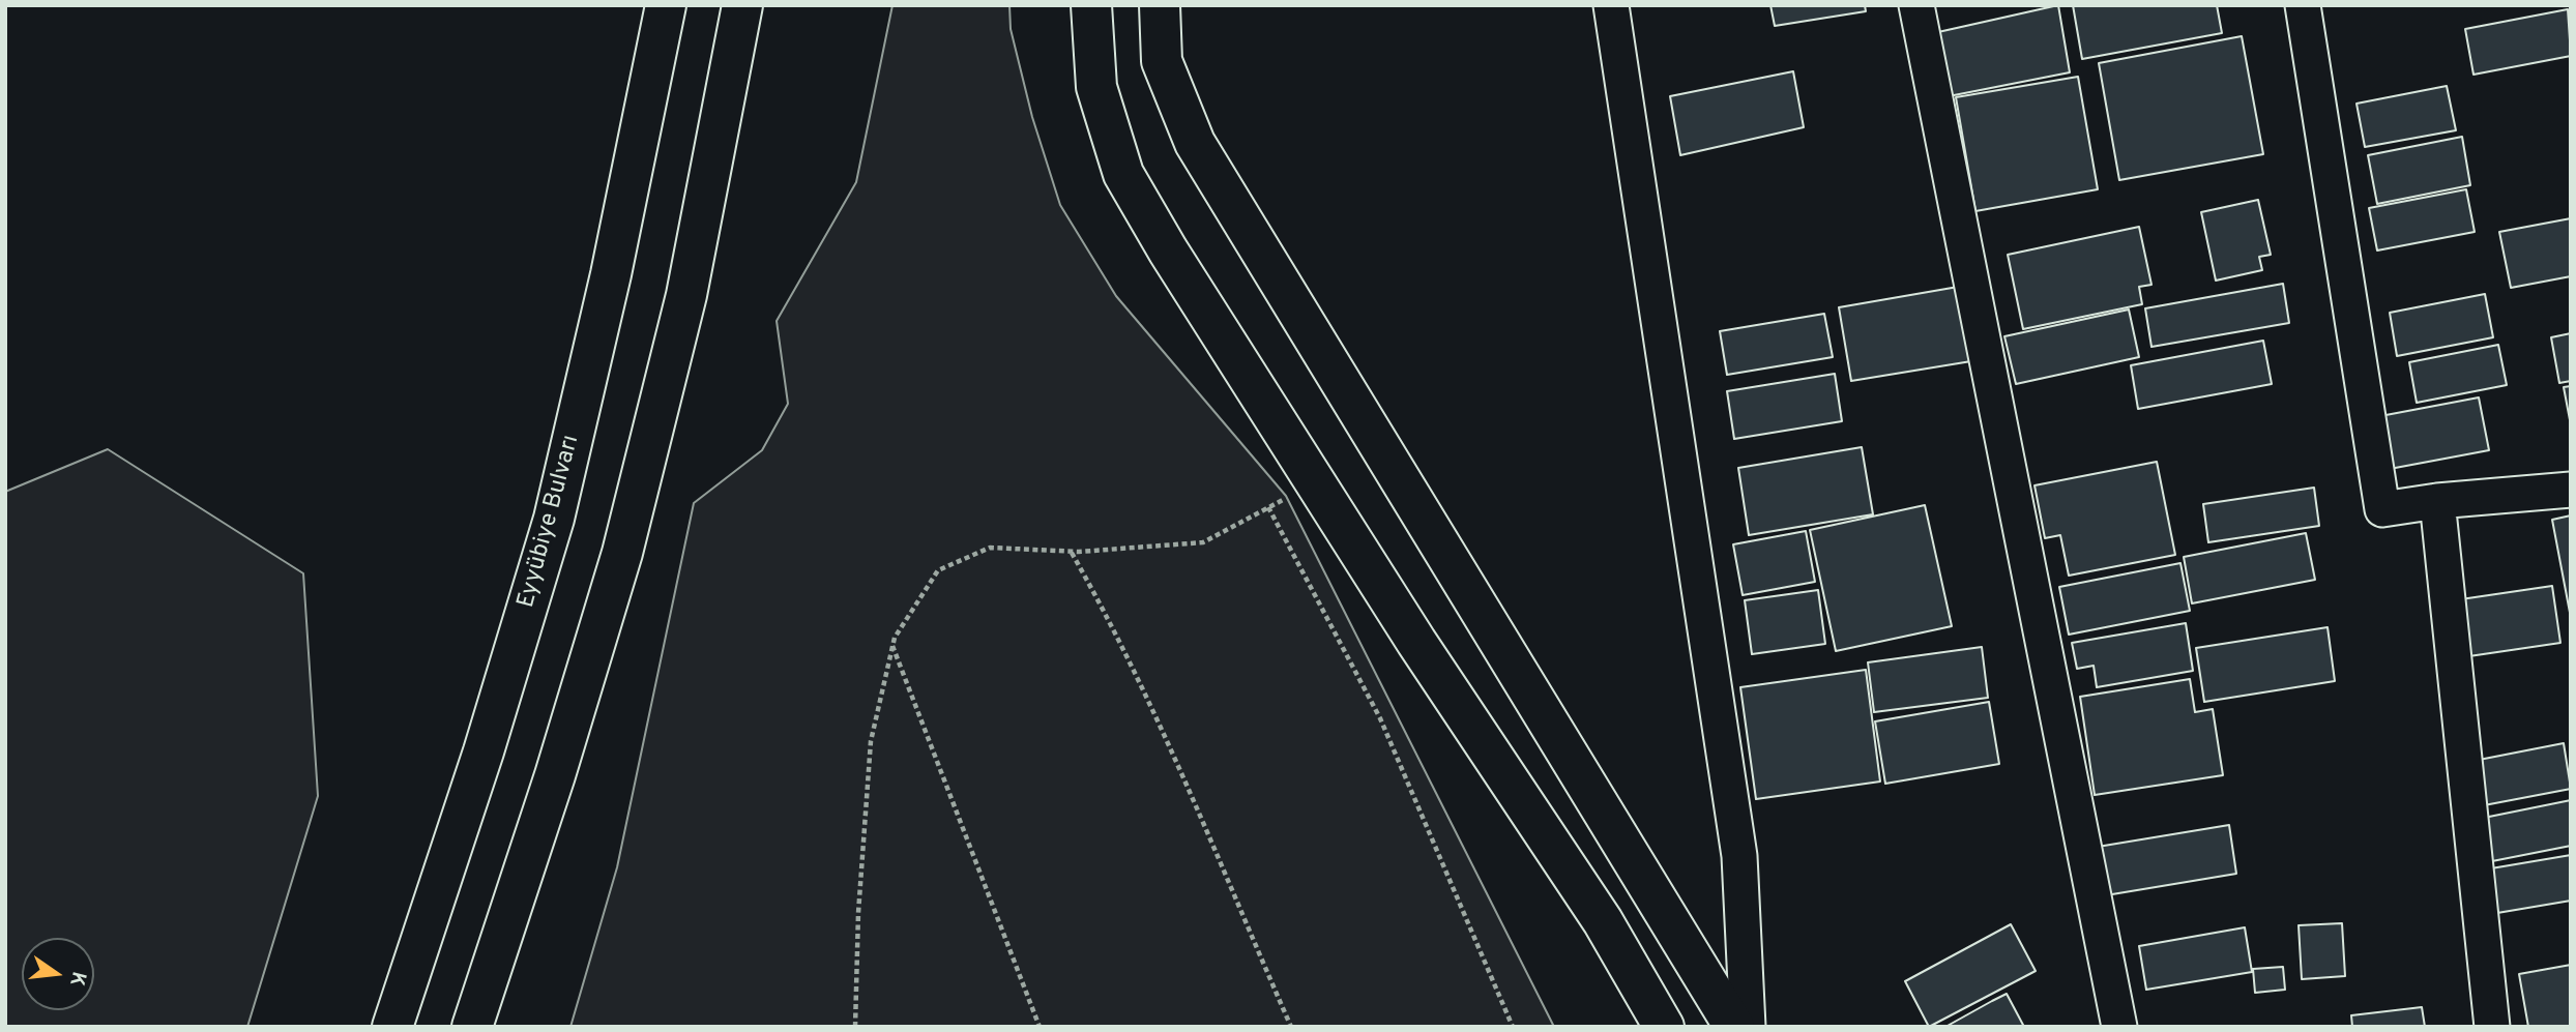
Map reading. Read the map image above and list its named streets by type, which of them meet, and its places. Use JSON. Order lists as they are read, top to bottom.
{
  "streets": {
    "main road": ["Eyyübiye Bulvarı"]
  },
  "north": "right"
}
